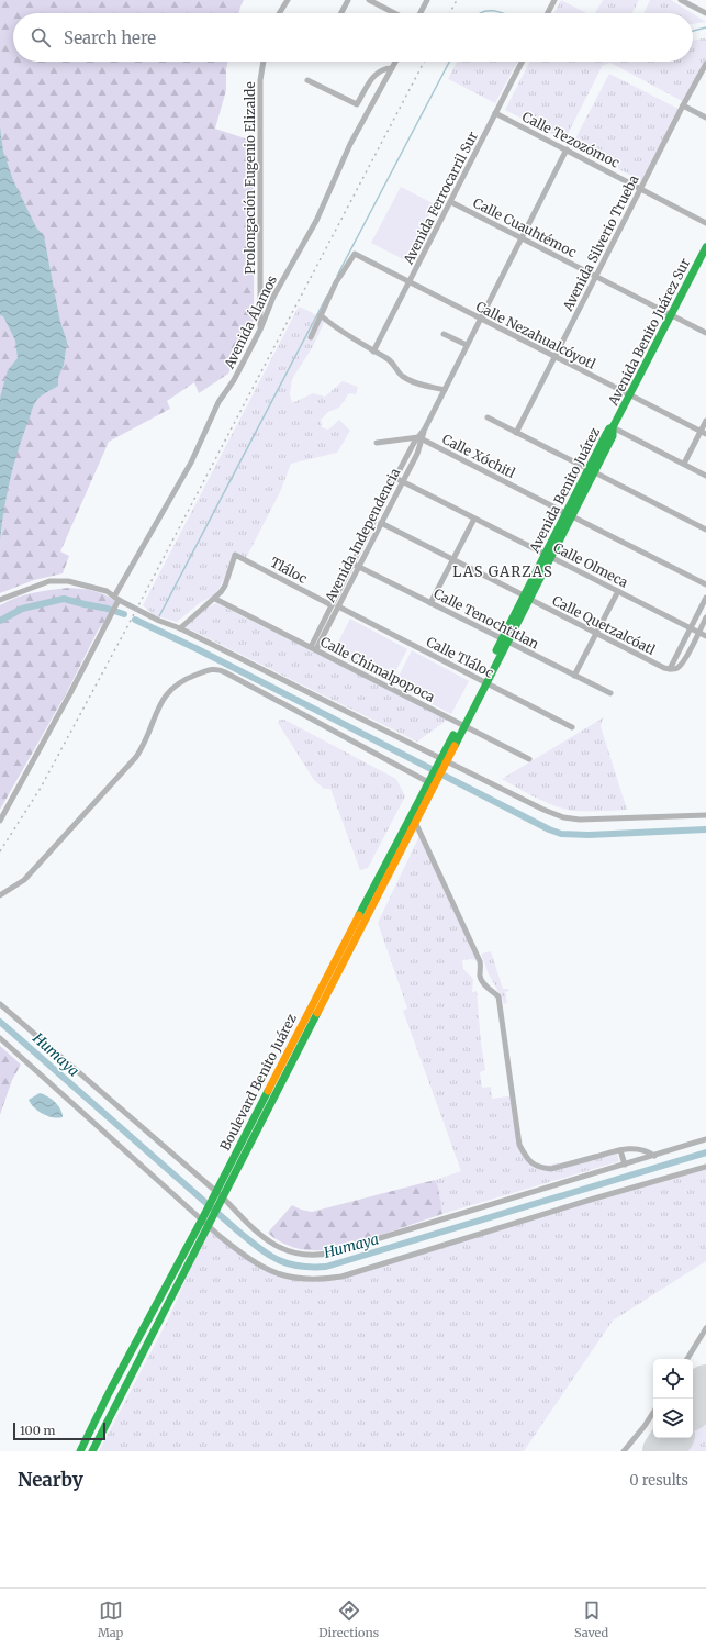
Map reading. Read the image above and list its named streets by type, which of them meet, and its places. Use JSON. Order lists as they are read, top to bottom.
{
  "streets": {
    "street": [
      "Calle Tezozómoc",
      "Prolongación Eugenio Elizalde",
      "Avenida Ferrocarril Sur",
      "Calle Cuauhtémoc",
      "Avenida Silverio Trueba",
      "Avenida Álamos",
      "Avenida Benito Juárez Sur",
      "Calle Nezahualcóyotl",
      "Calle Xóchitl",
      "Avenida Benito Juárez",
      "Avenida Independencia",
      "Calle Olmeca",
      "Tláloc",
      "Calle Tenochtitlan",
      "Calle Quetzalcóatl",
      "Calle Tláloc",
      "Calle Chimalpopoca",
      "Boulevard Benito Juárez"
    ]
  },
  "crossings": [
    ["Calle Tezozómoc", "Avenida Ferrocarril Sur"],
    ["Calle Tezozómoc", "Avenida Silverio Trueba"],
    ["Calle Tezozómoc", "Avenida Independencia"],
    ["Prolongación Eugenio Elizalde", "Avenida Álamos"],
    ["Avenida Ferrocarril Sur", "Calle Cuauhtémoc"],
    ["Avenida Ferrocarril Sur", "Calle Nezahualcóyotl"],
    ["Calle Cuauhtémoc", "Avenida Silverio Trueba"],
    ["Calle Cuauhtémoc", "Avenida Benito Juárez Sur"],
    ["Calle Cuauhtémoc", "Avenida Independencia"],
    ["Avenida Silverio Trueba", "Calle Nezahualcóyotl"],
    ["Avenida Benito Juárez Sur", "Calle Nezahualcóyotl"],
    ["Avenida Benito Juárez Sur", "Avenida Benito Juárez"],
    ["Calle Nezahualcóyotl", "Avenida Independencia"],
    ["Calle Xóchitl", "Avenida Benito Juárez"],
    ["Calle Xóchitl", "Avenida Independencia"],
    ["Avenida Benito Juárez", "Calle Olmeca"],
    ["Avenida Benito Juárez", "Calle Tenochtitlan"],
    ["Avenida Benito Juárez", "Calle Quetzalcóatl"],
    ["Avenida Benito Juárez", "Calle Tláloc"],
    ["Avenida Benito Juárez", "Calle Chimalpopoca"],
    ["Avenida Benito Juárez", "Boulevard Benito Juárez"],
    ["Avenida Independencia", "Calle Olmeca"],
    ["Avenida Independencia", "Tláloc"],
    ["Avenida Independencia", "Calle Tenochtitlan"],
    ["Avenida Independencia", "Calle Quetzalcóatl"],
    ["Avenida Independencia", "Calle Tláloc"],
    ["Avenida Independencia", "Calle Chimalpopoca"],
    ["Tláloc", "Calle Chimalpopoca"],
    ["Calle Chimalpopoca", "Boulevard Benito Juárez"]
  ],
  "districts": ["LAS GARZAS"],
  "water": ["Humaya"],
  "scale_bar": "100 m",
  "page": {
    "search": "Search here",
    "scale": "100 m",
    "heading": ["Nearby", "0 results"],
    "nav": ["Map", "Directions", "Saved"]
  }
}
